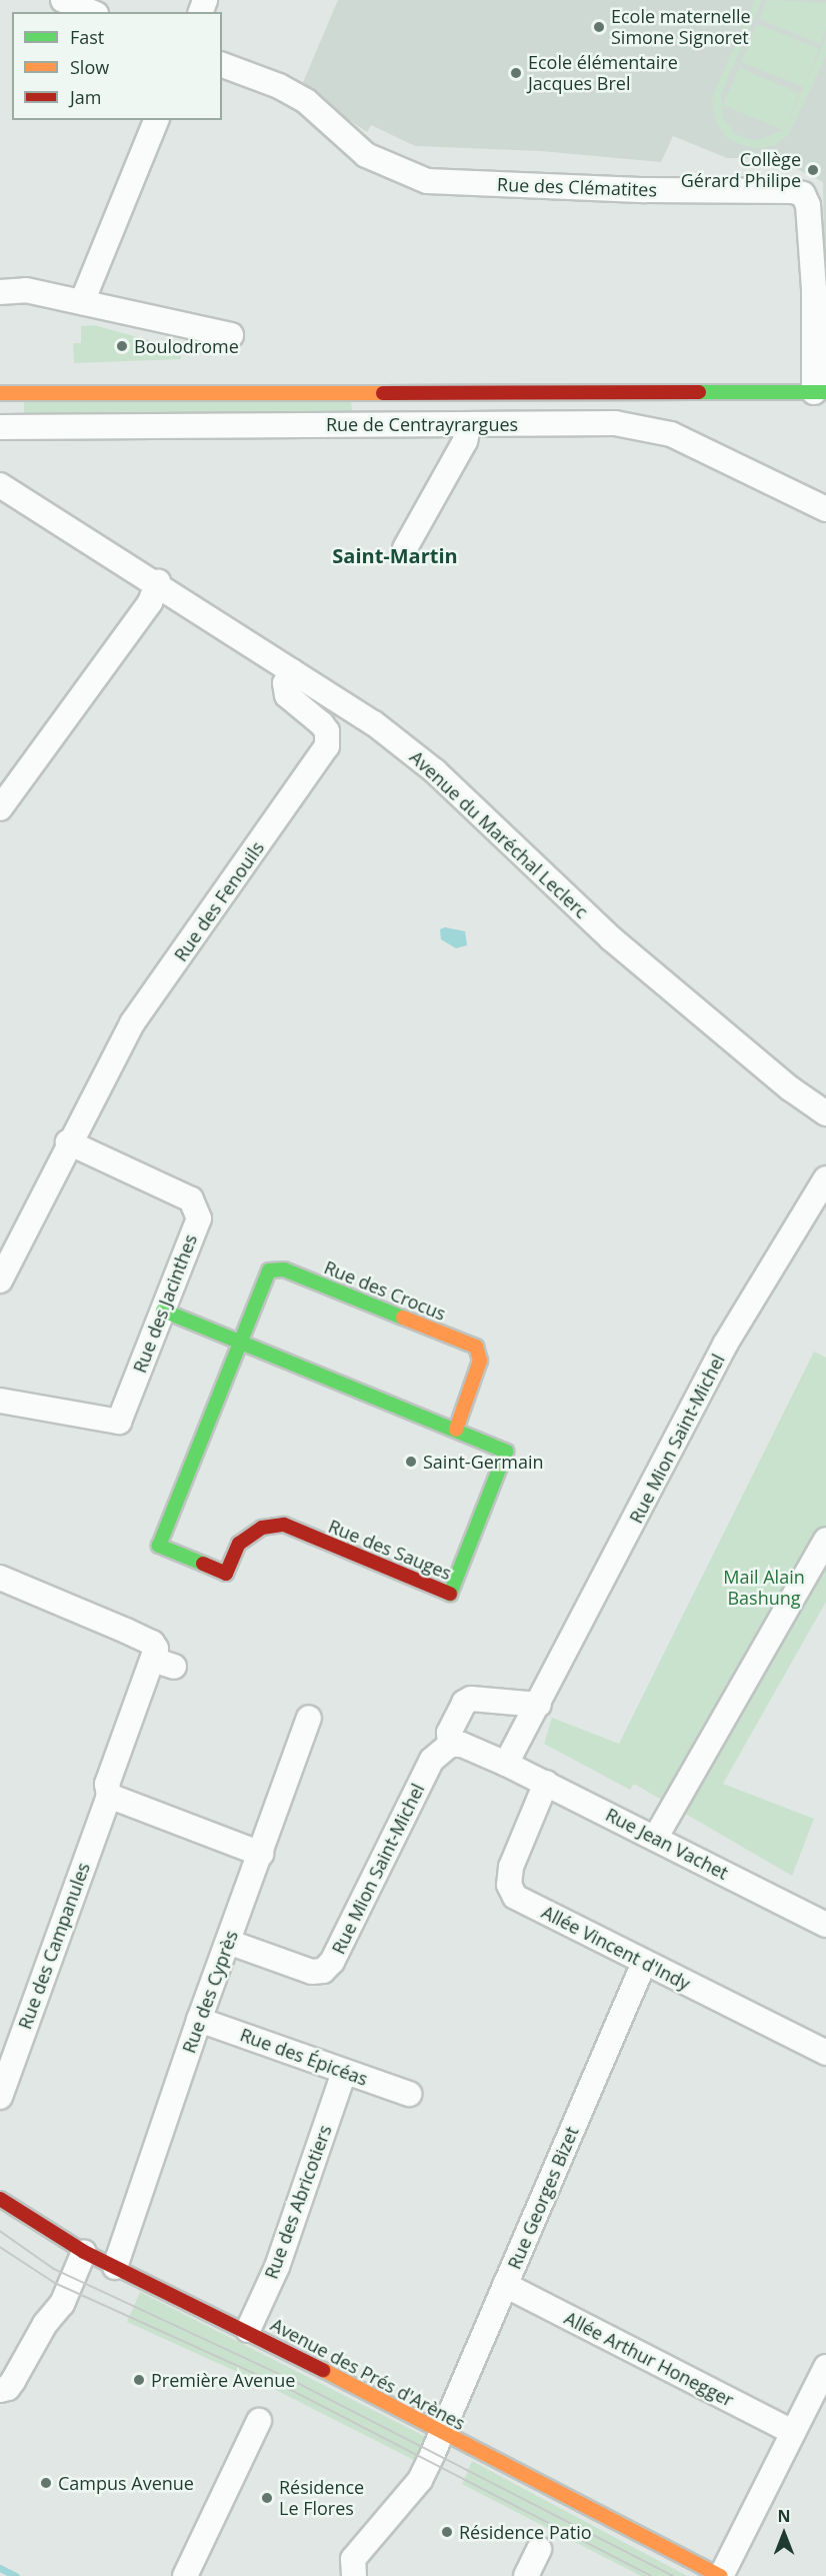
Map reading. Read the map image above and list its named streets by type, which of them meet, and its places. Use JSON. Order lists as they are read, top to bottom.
{
  "streets": {
    "street": [
      "Rue des Clématites",
      "Rue de Centrayrargues",
      "Avenue du Maréchal Leclerc",
      "Rue des Fenouils",
      "Rue des Crocus",
      "Rue des Jacinthes",
      "Rue Mion Saint-Michel",
      "Rue des Sauges",
      "Rue Jean Vachet",
      "Rue des Campanules",
      "Allée Vincent d'Indy",
      "Rue des Cyprès",
      "Rue des Épicéas",
      "Rue Georges Bizet",
      "Rue des Abricotiers",
      "Allée Arthur Honegger",
      "Avenue des Prés d'Arènes"
    ]
  },
  "crossings": [
    ["Avenue du Maréchal Leclerc", "Rue des Fenouils"],
    ["Rue des Fenouils", "Rue des Jacinthes"],
    ["Rue des Crocus", "Rue des Sauges"],
    ["Rue des Jacinthes", "Rue des Sauges"],
    ["Rue Mion Saint-Michel", "Rue Jean Vachet"],
    ["Rue Mion Saint-Michel", "Rue des Cyprès"],
    ["Rue Jean Vachet", "Allée Vincent d'Indy"],
    ["Allée Vincent d'Indy", "Rue Georges Bizet"],
    ["Rue des Cyprès", "Rue des Épicéas"],
    ["Rue des Cyprès", "Avenue des Prés d'Arènes"],
    ["Rue des Épicéas", "Rue des Abricotiers"],
    ["Rue Georges Bizet", "Allée Arthur Honegger"],
    ["Rue Georges Bizet", "Avenue des Prés d'Arènes"],
    ["Rue des Abricotiers", "Avenue des Prés d'Arènes"]
  ],
  "districts": ["Saint-Martin"],
  "parks": ["Mail Alain Bashung"],
  "places": [
    "Ecole maternelle Simone Signoret",
    "Ecole élémentaire Jacques Brel",
    "Collège Gérard Philipe",
    "Boulodrome",
    "Saint-Germain",
    "Première Avenue",
    "Campus Avenue",
    "Résidence Le Flores",
    "Résidence Patio"
  ],
  "legend": ["Fast", "Slow", "Jam"],
  "north": "top"
}
